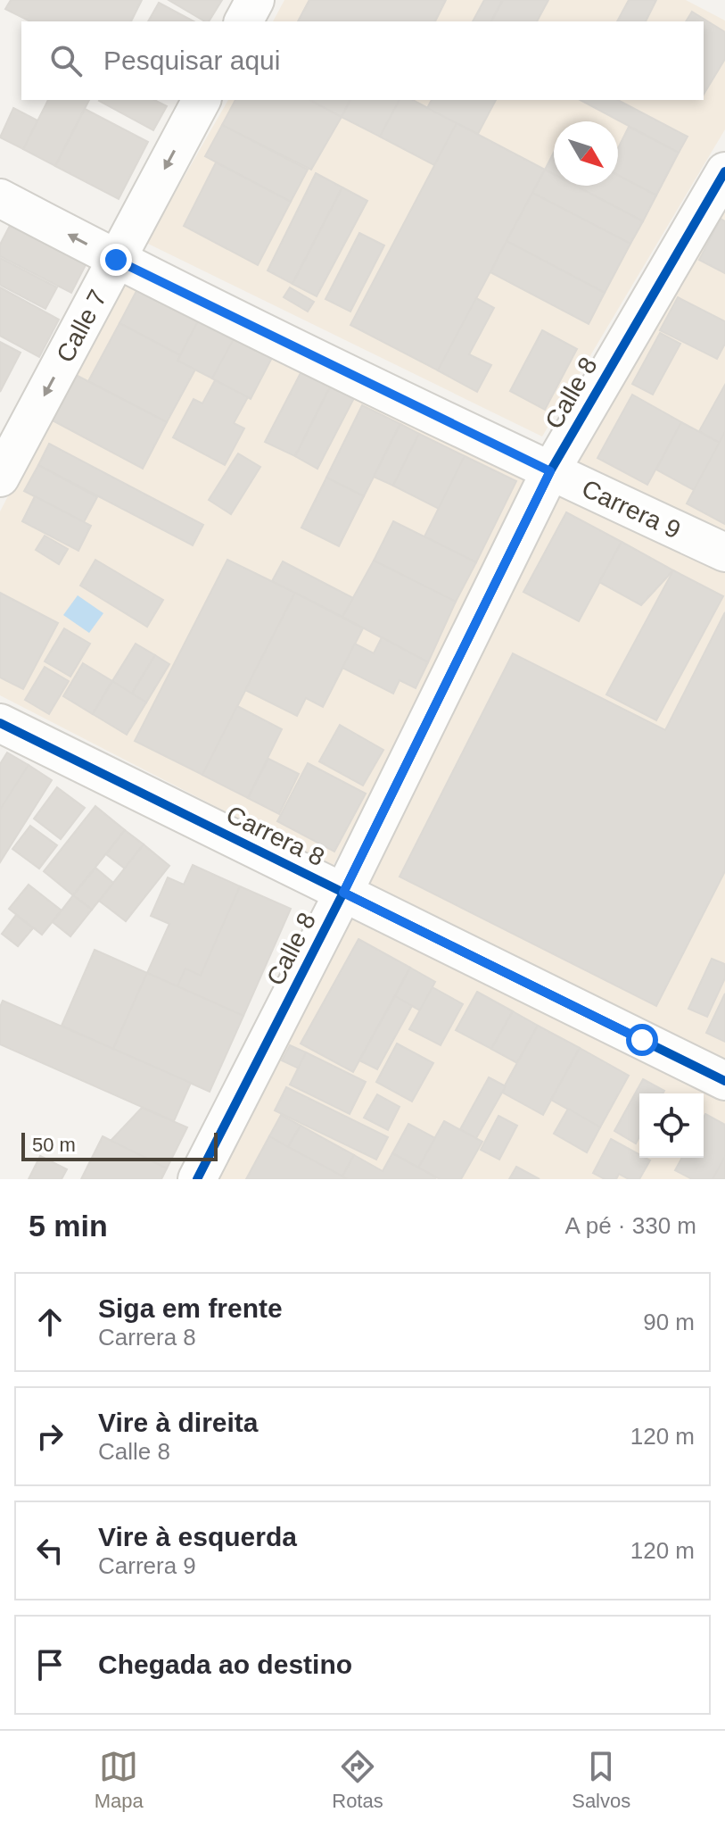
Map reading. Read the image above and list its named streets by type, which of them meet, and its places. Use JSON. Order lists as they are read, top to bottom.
{
  "streets": {
    "street": [
      "Calle 7",
      "Calle 8",
      "Carrera 9",
      "Carrera 8"
    ]
  },
  "crossings": [
    ["Calle 7", "Carrera 9"],
    ["Calle 8", "Carrera 9"],
    ["Calle 8", "Carrera 8"]
  ],
  "one_way": ["Calle 7"],
  "scale_bar": "50 m",
  "north": "bottom right",
  "page": {
    "search": "Pesquisar aqui",
    "scale": "50 m",
    "heading": ["5 min", "A pé · 330 m"],
    "list": [
      ["Siga em frente", "Carrera 8", "90 m"],
      ["Vire à direita", "Calle 8", "120 m"],
      ["Vire à esquerda", "Carrera 9", "120 m"],
      "Chegada ao destino"
    ],
    "nav": ["Mapa", "Rotas", "Salvos"]
  }
}
